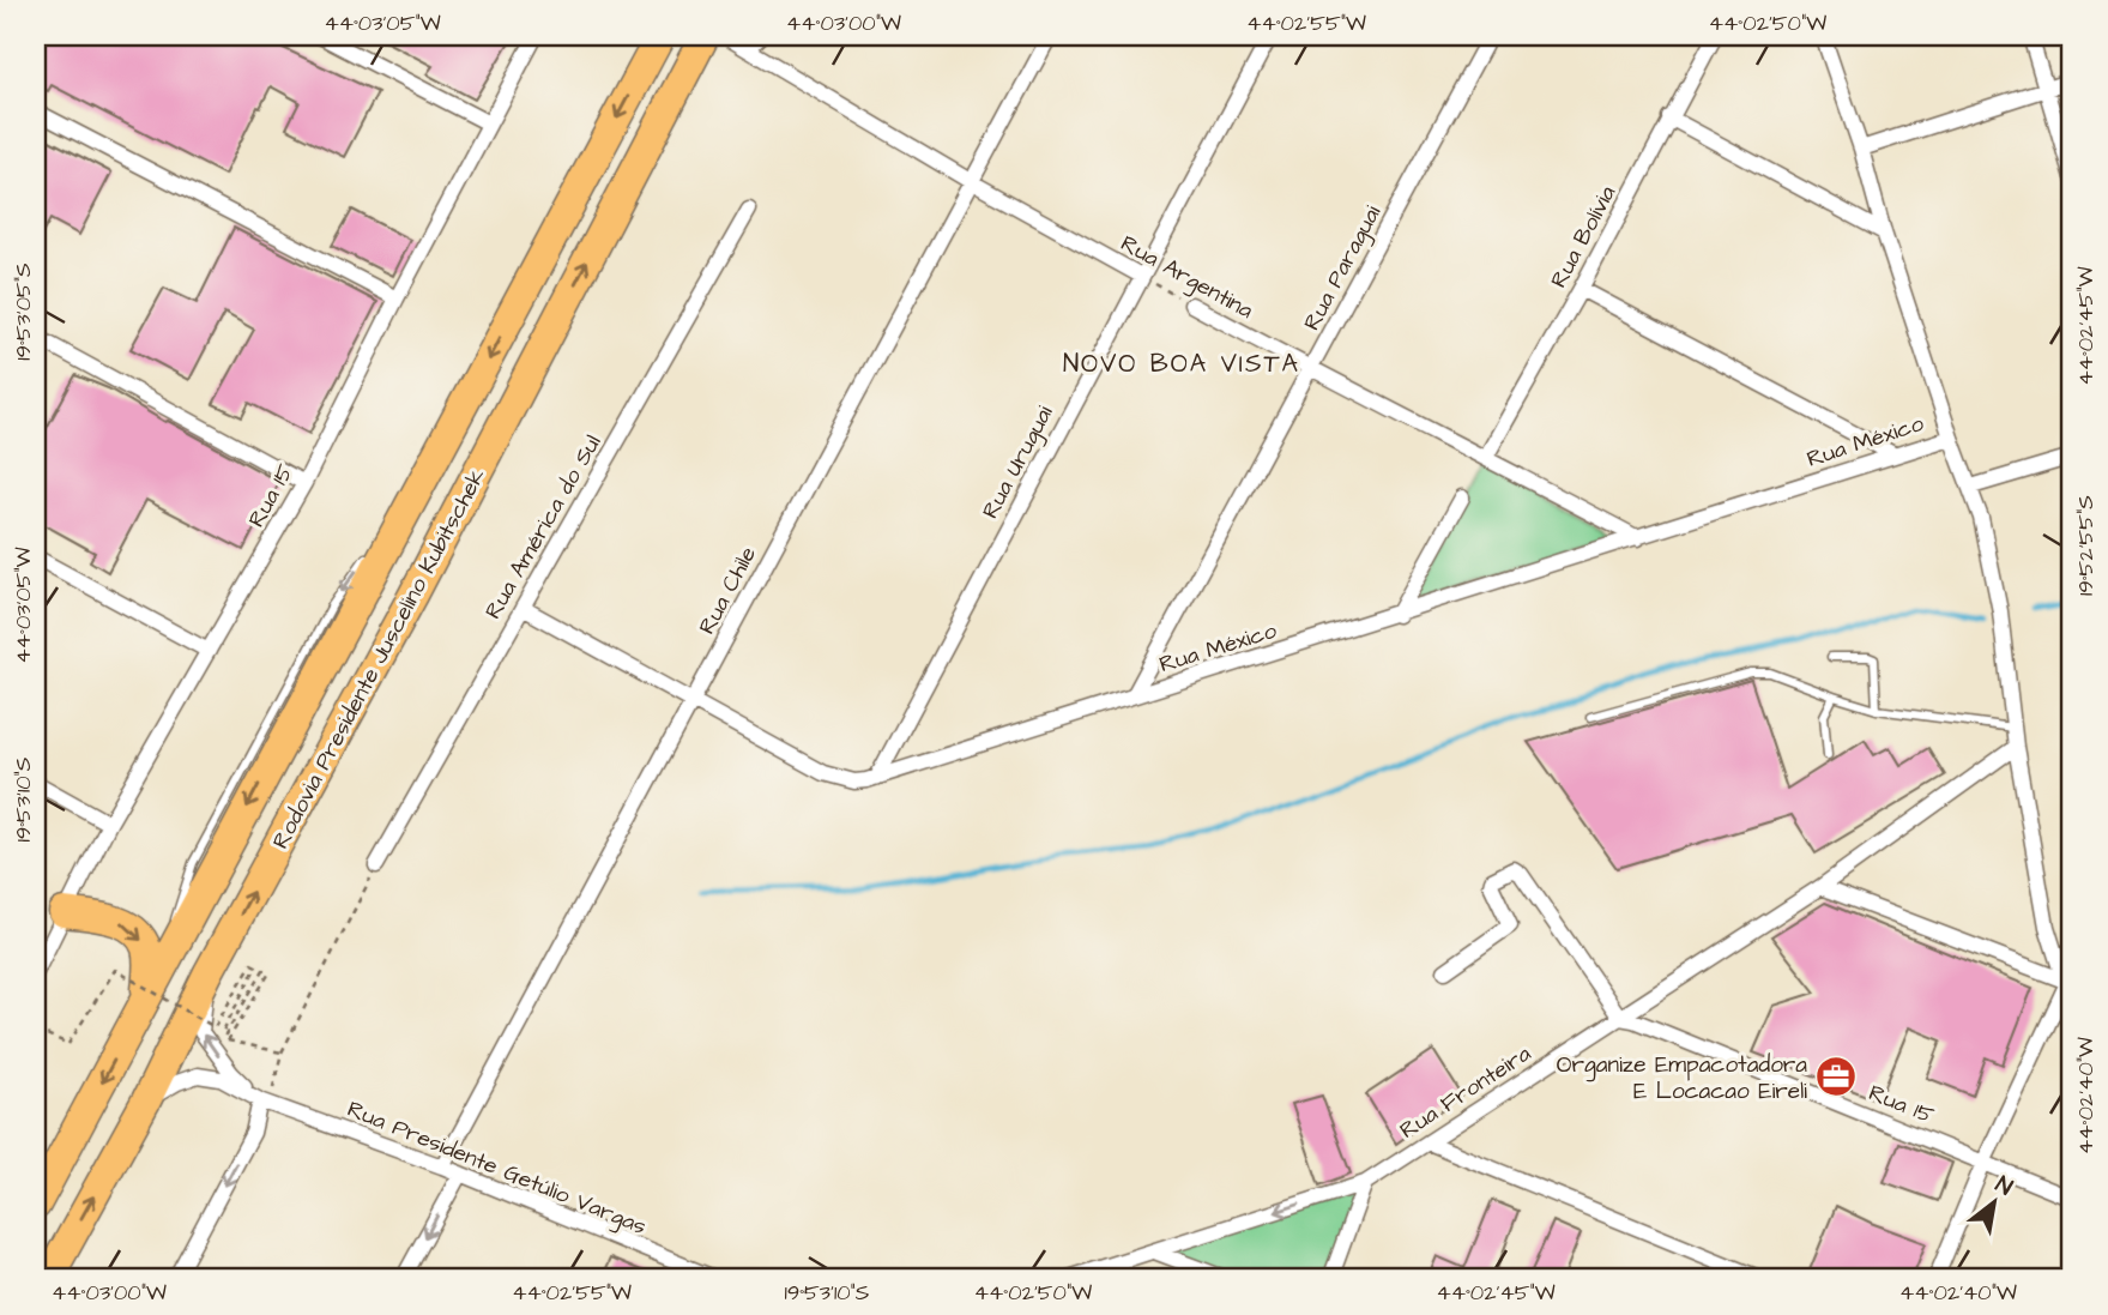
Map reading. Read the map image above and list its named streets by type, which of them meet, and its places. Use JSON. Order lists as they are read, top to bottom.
{
  "streets": {
    "highway": ["Rodovia Presidente Juscelino Kubitschek"],
    "street": [
      "Rua Bolívia",
      "Rua Paraguai",
      "Rua Argentina",
      "Rua México",
      "Rua Uruguai",
      "Rua 15",
      "Rua América do Sul",
      "Rua Chile",
      "Rua Fronteira",
      "Rua Presidente Getúlio Vargas"
    ]
  },
  "crossings": [
    ["Rua Bolívia", "Rua Argentina"],
    ["Rua Paraguai", "Rua Argentina"],
    ["Rua Paraguai", "Rua México"],
    ["Rua Argentina", "Rua México"],
    ["Rua Argentina", "Rua Uruguai"],
    ["Rua Argentina", "Rua Chile"],
    ["Rua México", "Rua Uruguai"],
    ["Rua México", "Rua América do Sul"],
    ["Rua México", "Rua Chile"],
    ["Rua 15", "Rua Fronteira"],
    ["Rua Chile", "Rua Presidente Getúlio Vargas"],
    ["Rodovia Presidente Juscelino Kubitschek", "Rua Presidente Getúlio Vargas"]
  ],
  "districts": ["NOVO BOA VISTA"],
  "places": {
    "office": ["Organize Empacotadora E Locacao Eireli"]
  },
  "north": "top right",
  "coordinates": [
    "44°03'05\"W",
    "44°03'00\"W",
    "44°02'55\"W",
    "44°02'50\"W",
    "19°53'05\"S",
    "44°02'45\"W",
    "19°52'55\"S",
    "19°53'10\"S",
    "44°02'40\"W"
  ]
}
